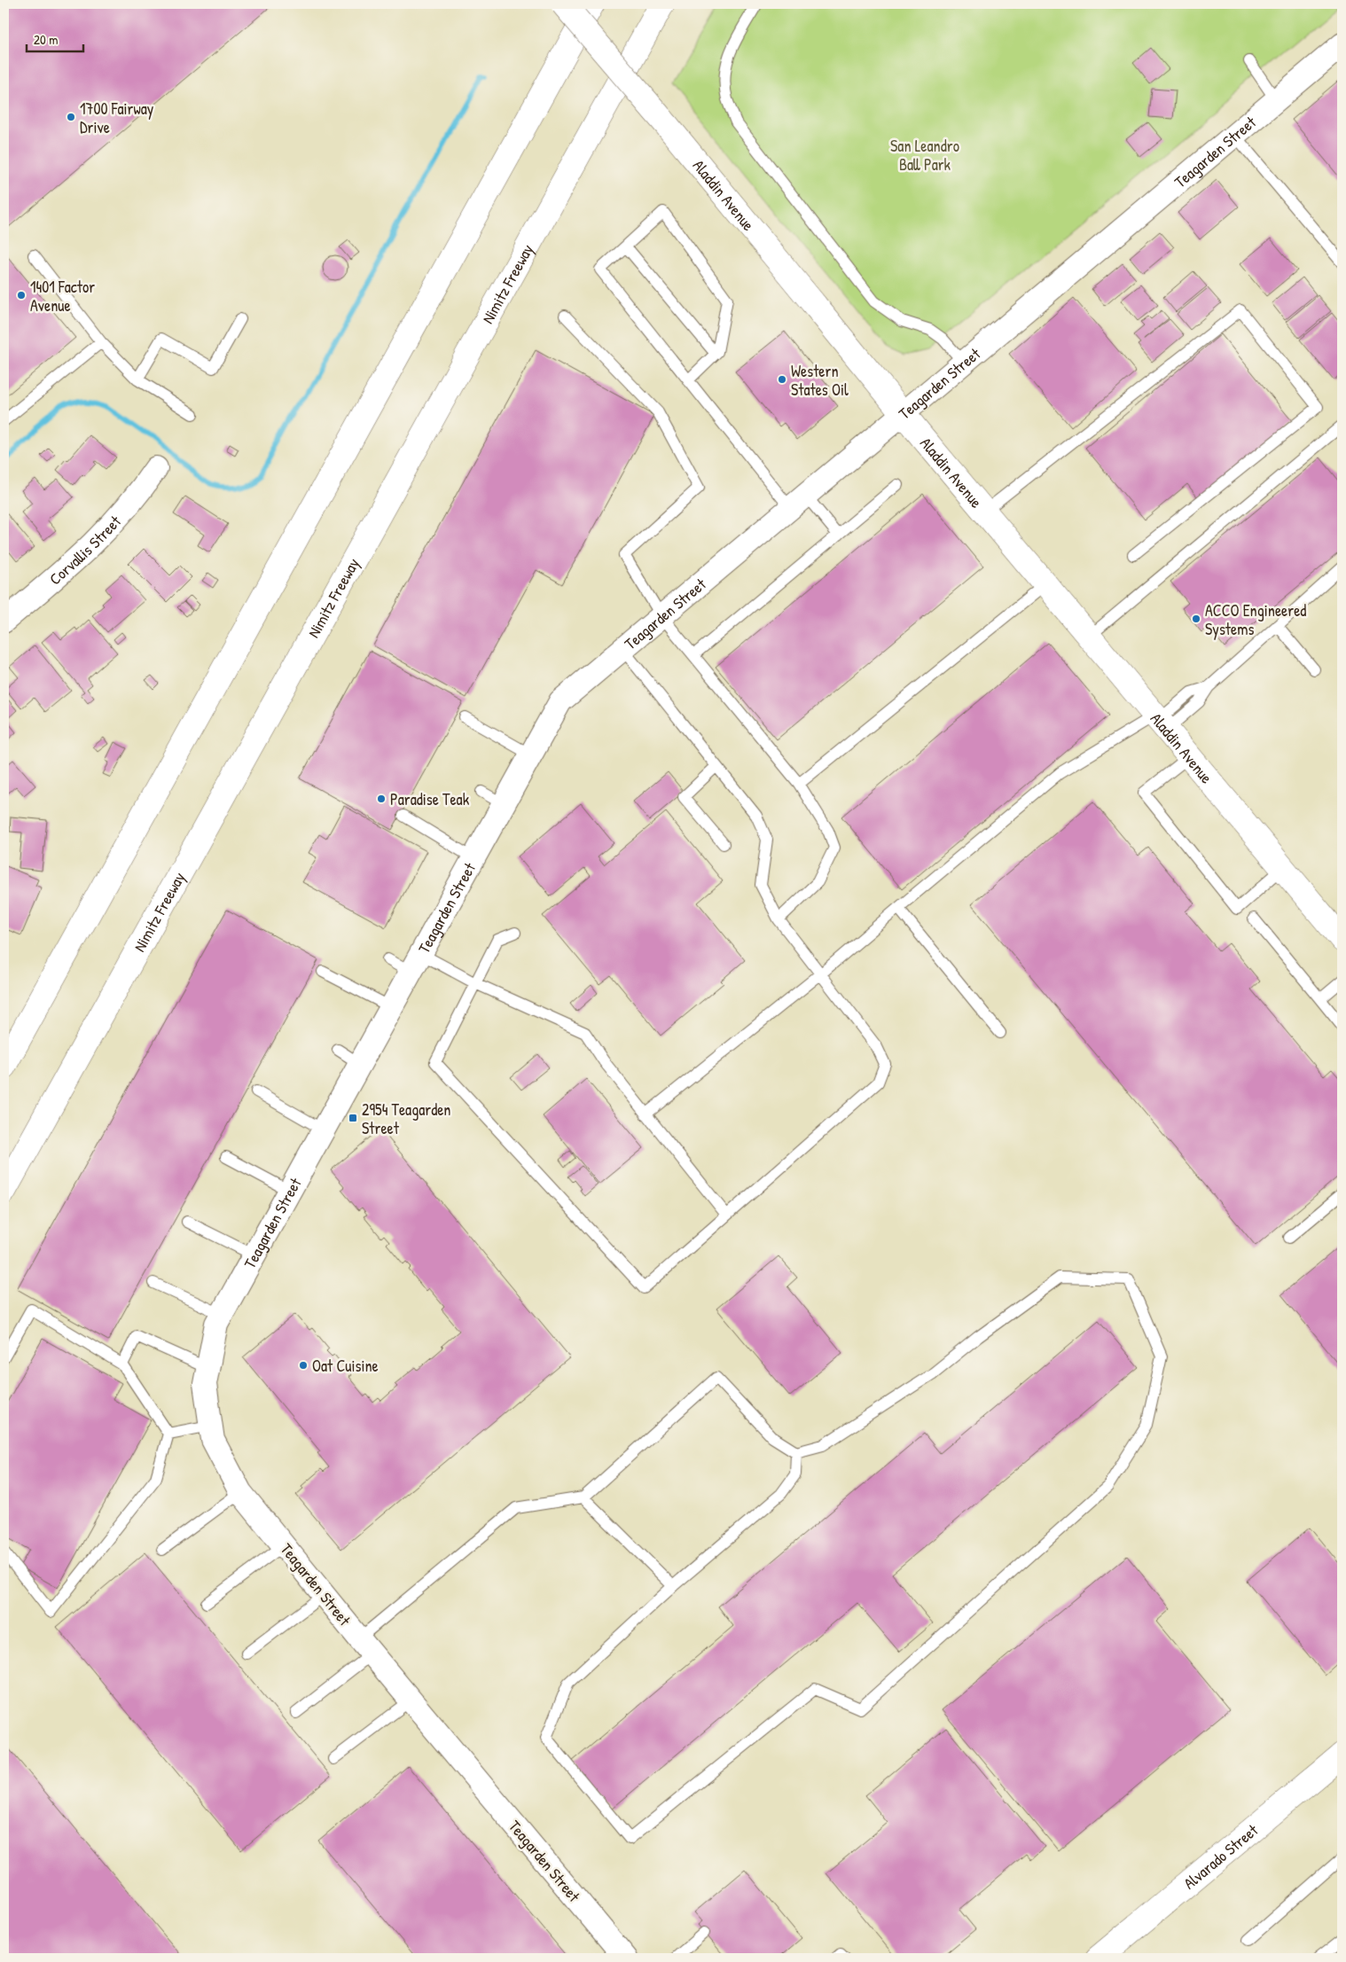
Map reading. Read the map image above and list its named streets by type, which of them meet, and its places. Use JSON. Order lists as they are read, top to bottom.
{
  "streets": {
    "main road": ["Aladdin Avenue", "Nimitz Freeway", "Alvarado Street"],
    "street": ["Teagarden Street", "Corvallis Street"]
  },
  "crossings": [
    ["Teagarden Street", "Aladdin Avenue"]
  ],
  "parks": ["San Leandro Ball Park"],
  "places": {
    "other": [
      "1700 Fairway Drive",
      "1401 Factor Avenue",
      "Western States Oil",
      "ACCO Engineered Systems",
      "Paradise Teak",
      "Oat Cuisine"
    ],
    "transit": ["2954 Teagarden Street"]
  },
  "scale_bar": "20 m"
}
